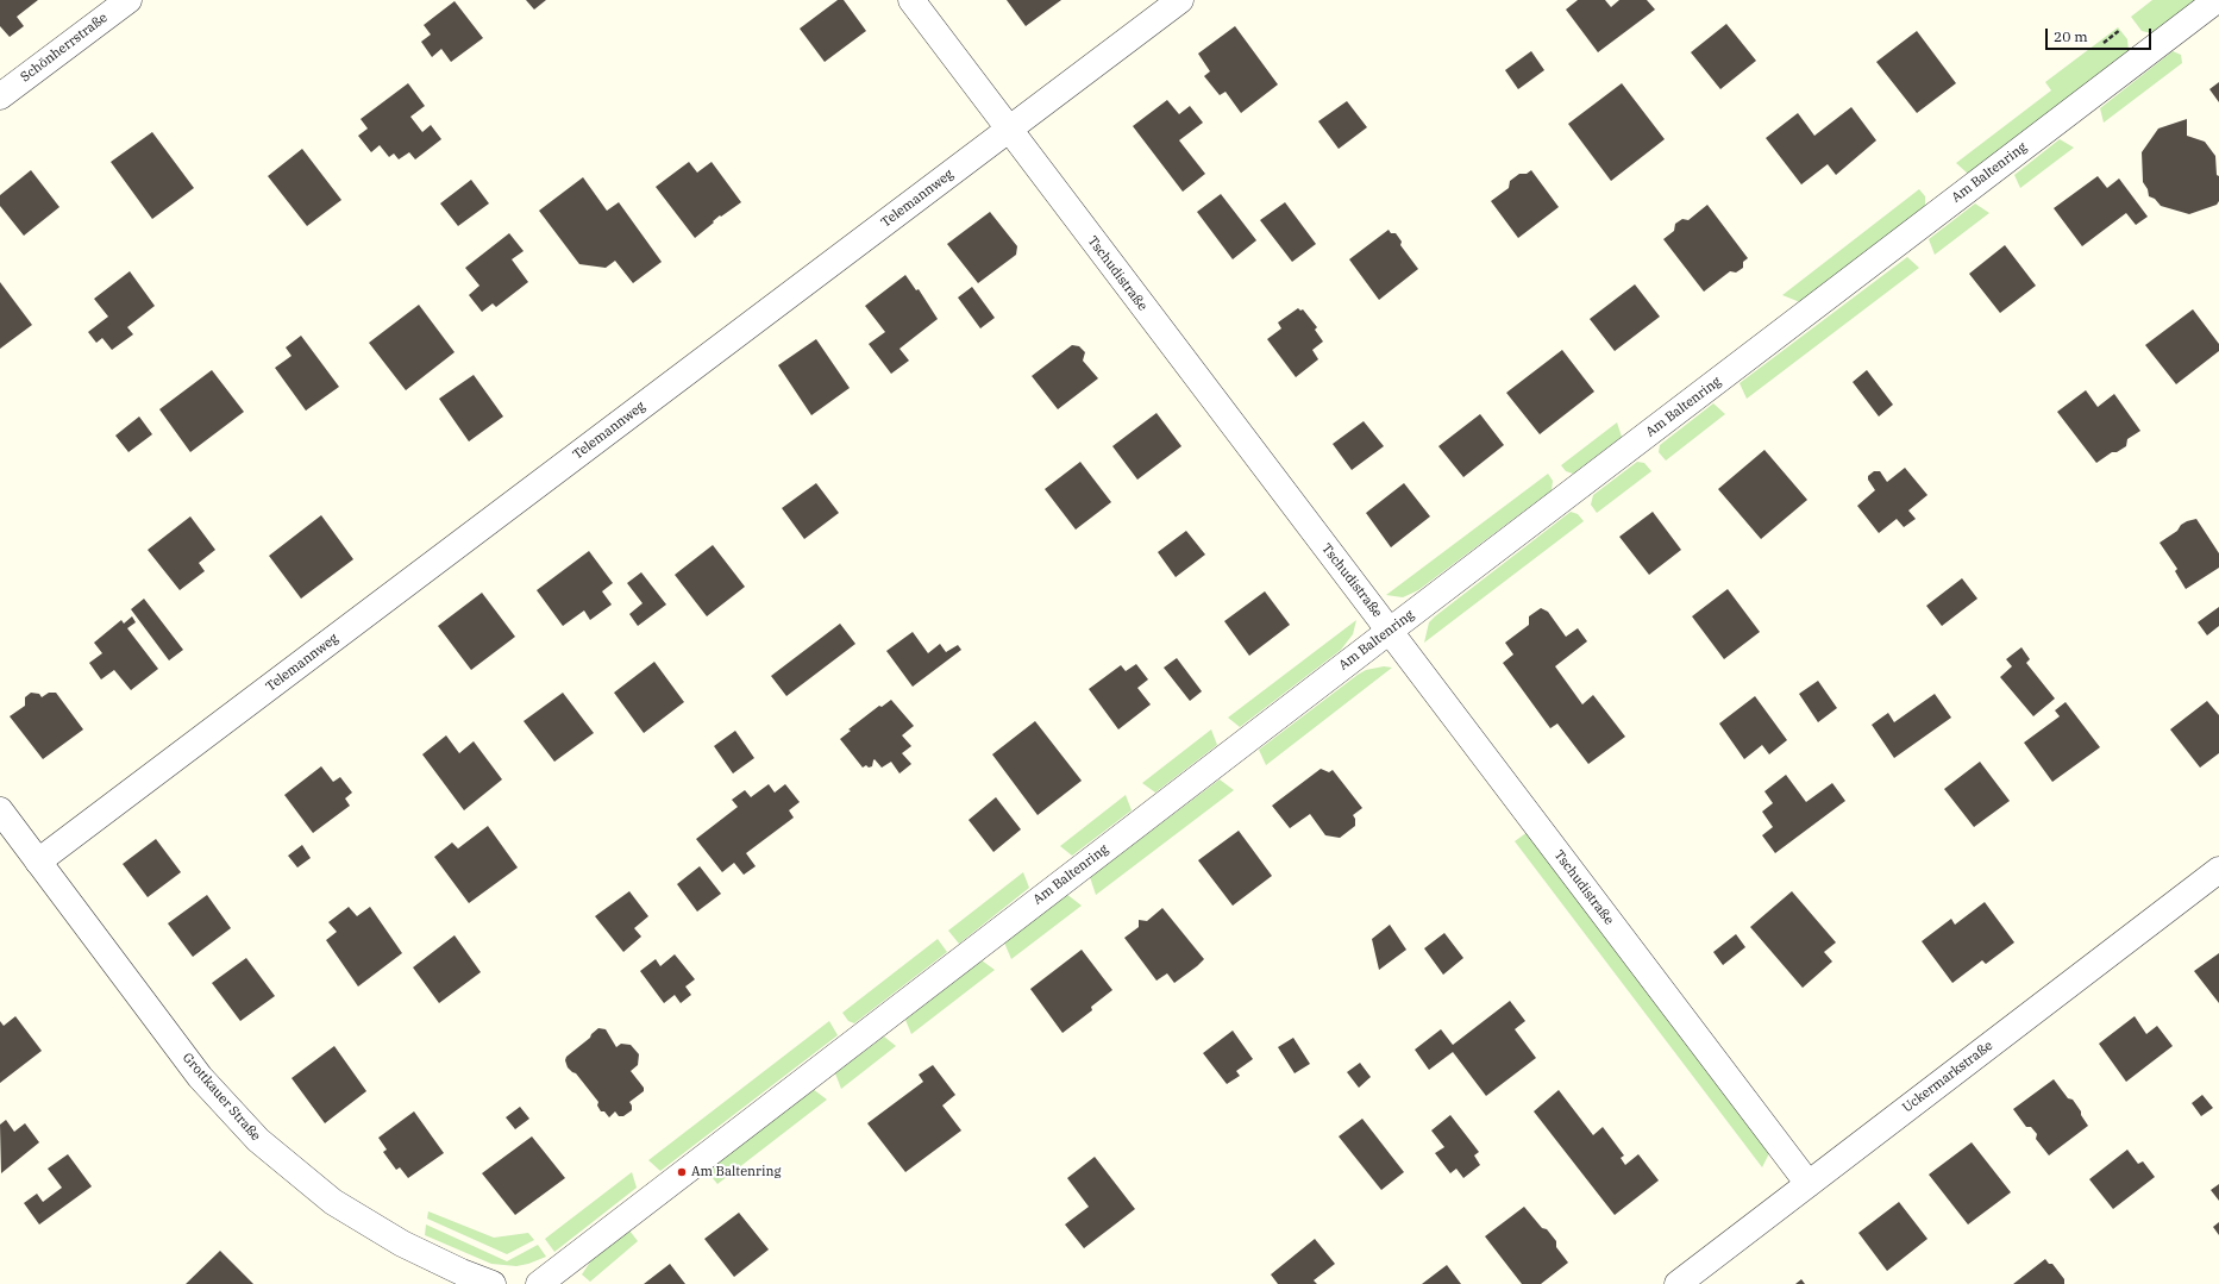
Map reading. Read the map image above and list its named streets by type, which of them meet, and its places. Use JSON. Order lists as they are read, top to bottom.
{
  "streets": {
    "street": [
      "Schönherrstraße",
      "Am Baltenring",
      "Telemannweg",
      "Tschudistraße",
      "Uckermarkstraße",
      "Grottkauer Straße"
    ]
  },
  "crossings": [
    ["Am Baltenring", "Tschudistraße"],
    ["Telemannweg", "Tschudistraße"],
    ["Telemannweg", "Grottkauer Straße"],
    ["Tschudistraße", "Uckermarkstraße"]
  ],
  "places": ["Am Baltenring"],
  "scale_bar": "20 m"
}
